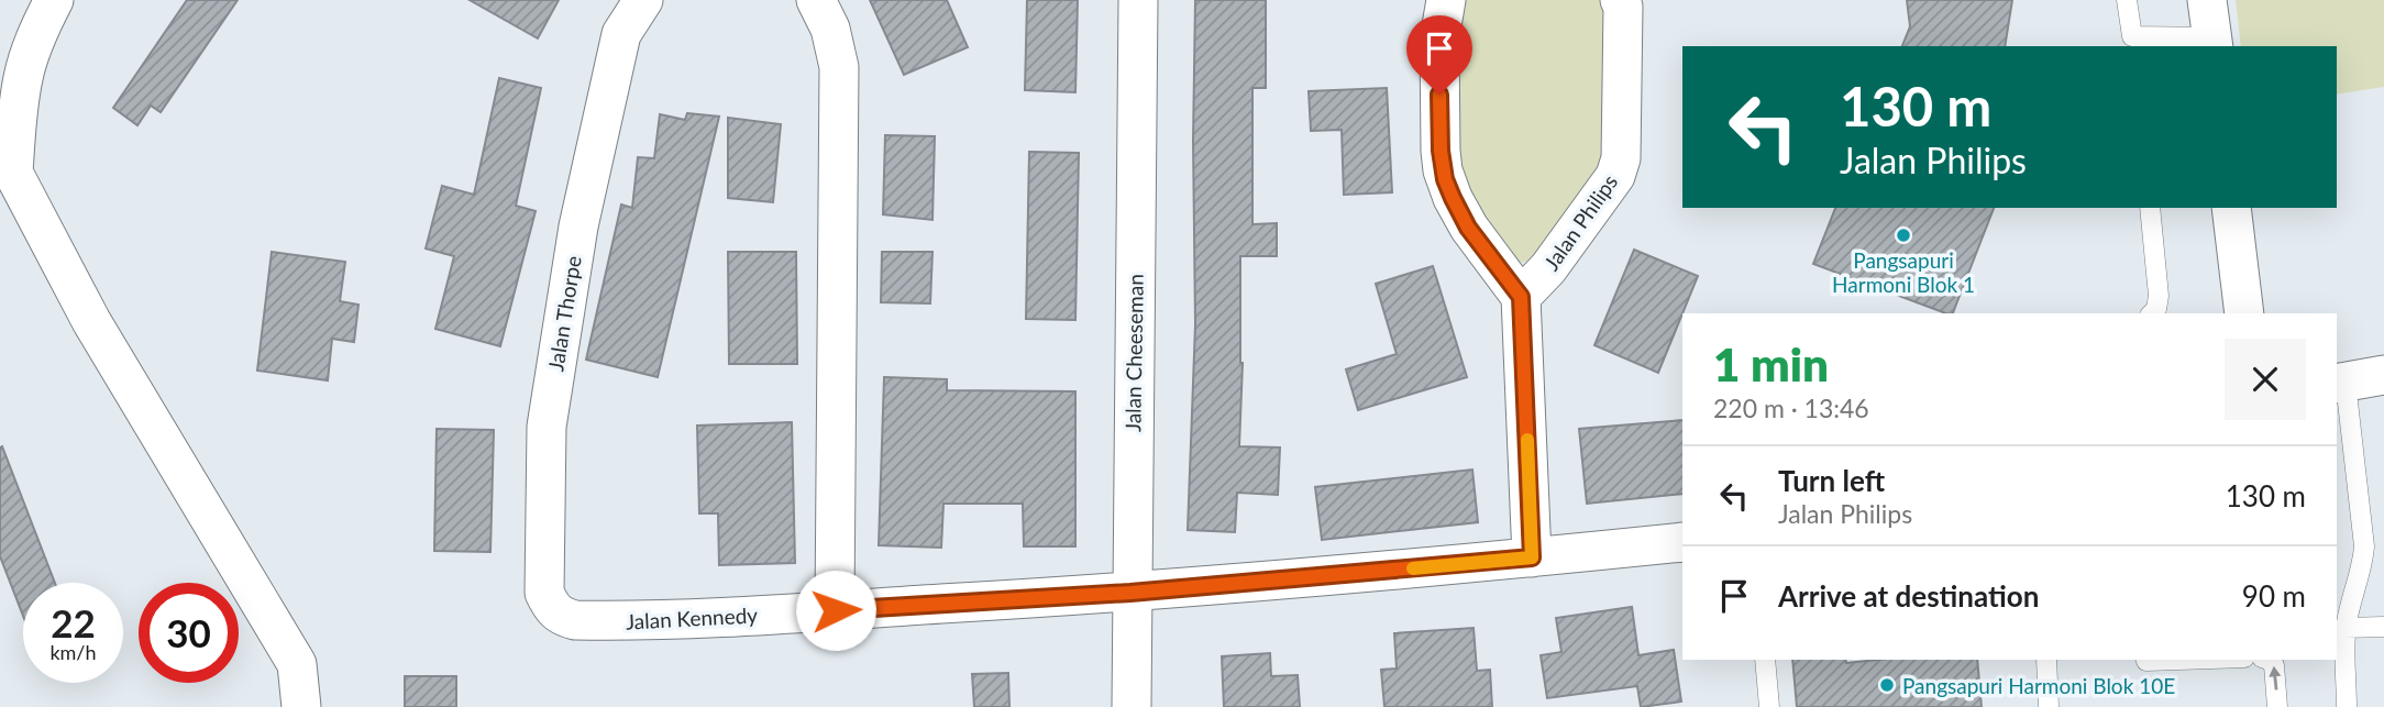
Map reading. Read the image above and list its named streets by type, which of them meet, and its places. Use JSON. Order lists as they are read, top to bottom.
{
  "streets": {
    "street": [
      "Jalan Philips",
      "Jalan Thorpe",
      "Jalan Cheeseman",
      "Jalan Kennedy"
    ]
  },
  "crossings": [
    ["Jalan Thorpe", "Jalan Kennedy"],
    ["Jalan Cheeseman", "Jalan Kennedy"]
  ],
  "places": ["Pangsapuri Harmoni Blok 1", "Pangsapuri Harmoni Blok 10E"],
  "page": {
    "turn": ["130 m", "Jalan Philips"],
    "heading": ["1 min", "220 m · 13:46"],
    "list": [
      {
        "name": "Turn left",
        "note": "Jalan Philips",
        "value": "130 m"
      },
      {
        "name": "Arrive at destination",
        "value": "90 m"
      }
    ],
    "speed": "22 km/h",
    "limit": "30"
  }
}
